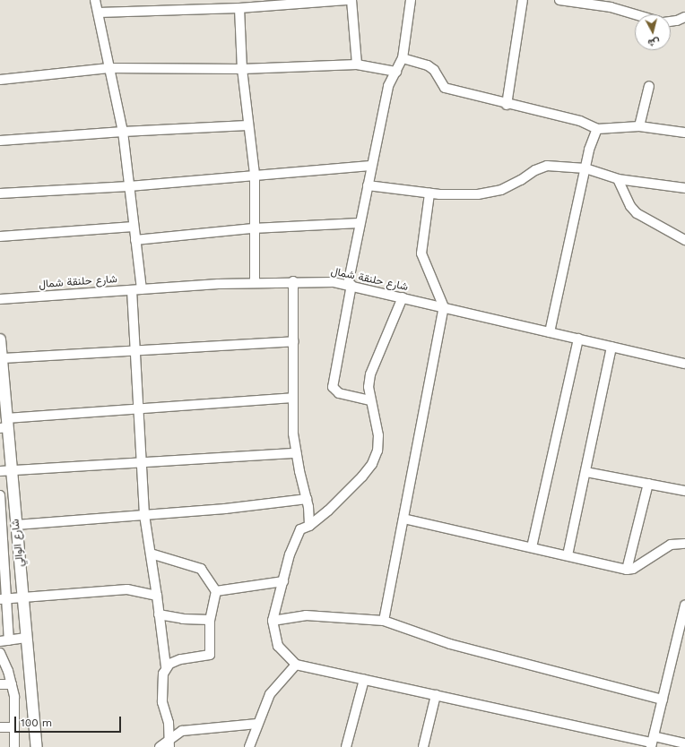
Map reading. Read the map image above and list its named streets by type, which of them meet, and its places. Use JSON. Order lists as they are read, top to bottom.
{
  "streets": {
    "main road": ["شارع الوالي"],
    "street": ["شارع حلنقة شمال"]
  },
  "scale_bar": "100 m",
  "north": "bottom"
}
